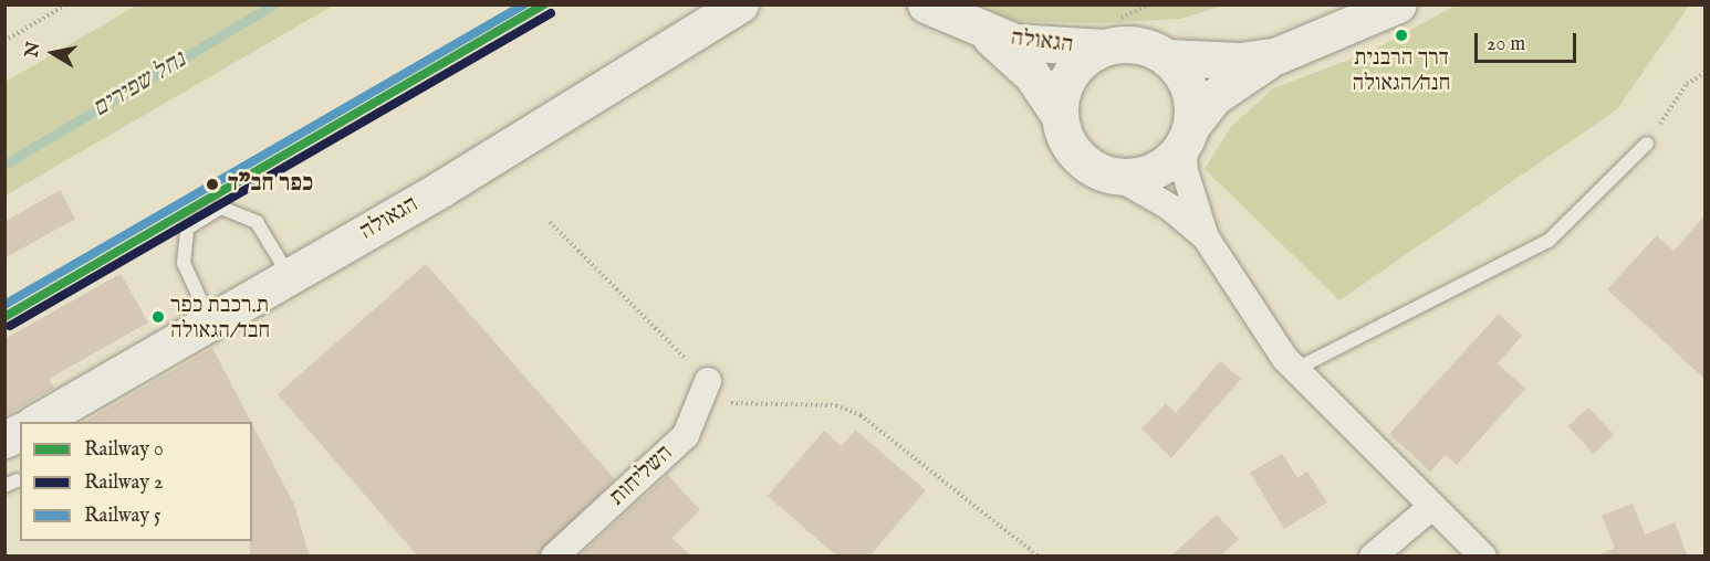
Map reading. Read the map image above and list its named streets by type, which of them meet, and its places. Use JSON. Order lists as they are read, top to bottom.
{
  "streets": {
    "main road": ["הגאולה"],
    "street": ["השליחות"]
  },
  "water": ["נחל שפירים"],
  "places": ["דרך הרבנית חנה/הגאולה", "כפר חב\"ד", "ת.רכבת כפר חבד/הגאולה"],
  "lines": ["rail line 0", "rail line 5", "rail line 2"],
  "legend": ["Railway 0", "Railway 2", "Railway 5"],
  "scale_bar": "20 m",
  "north": "left"
}
